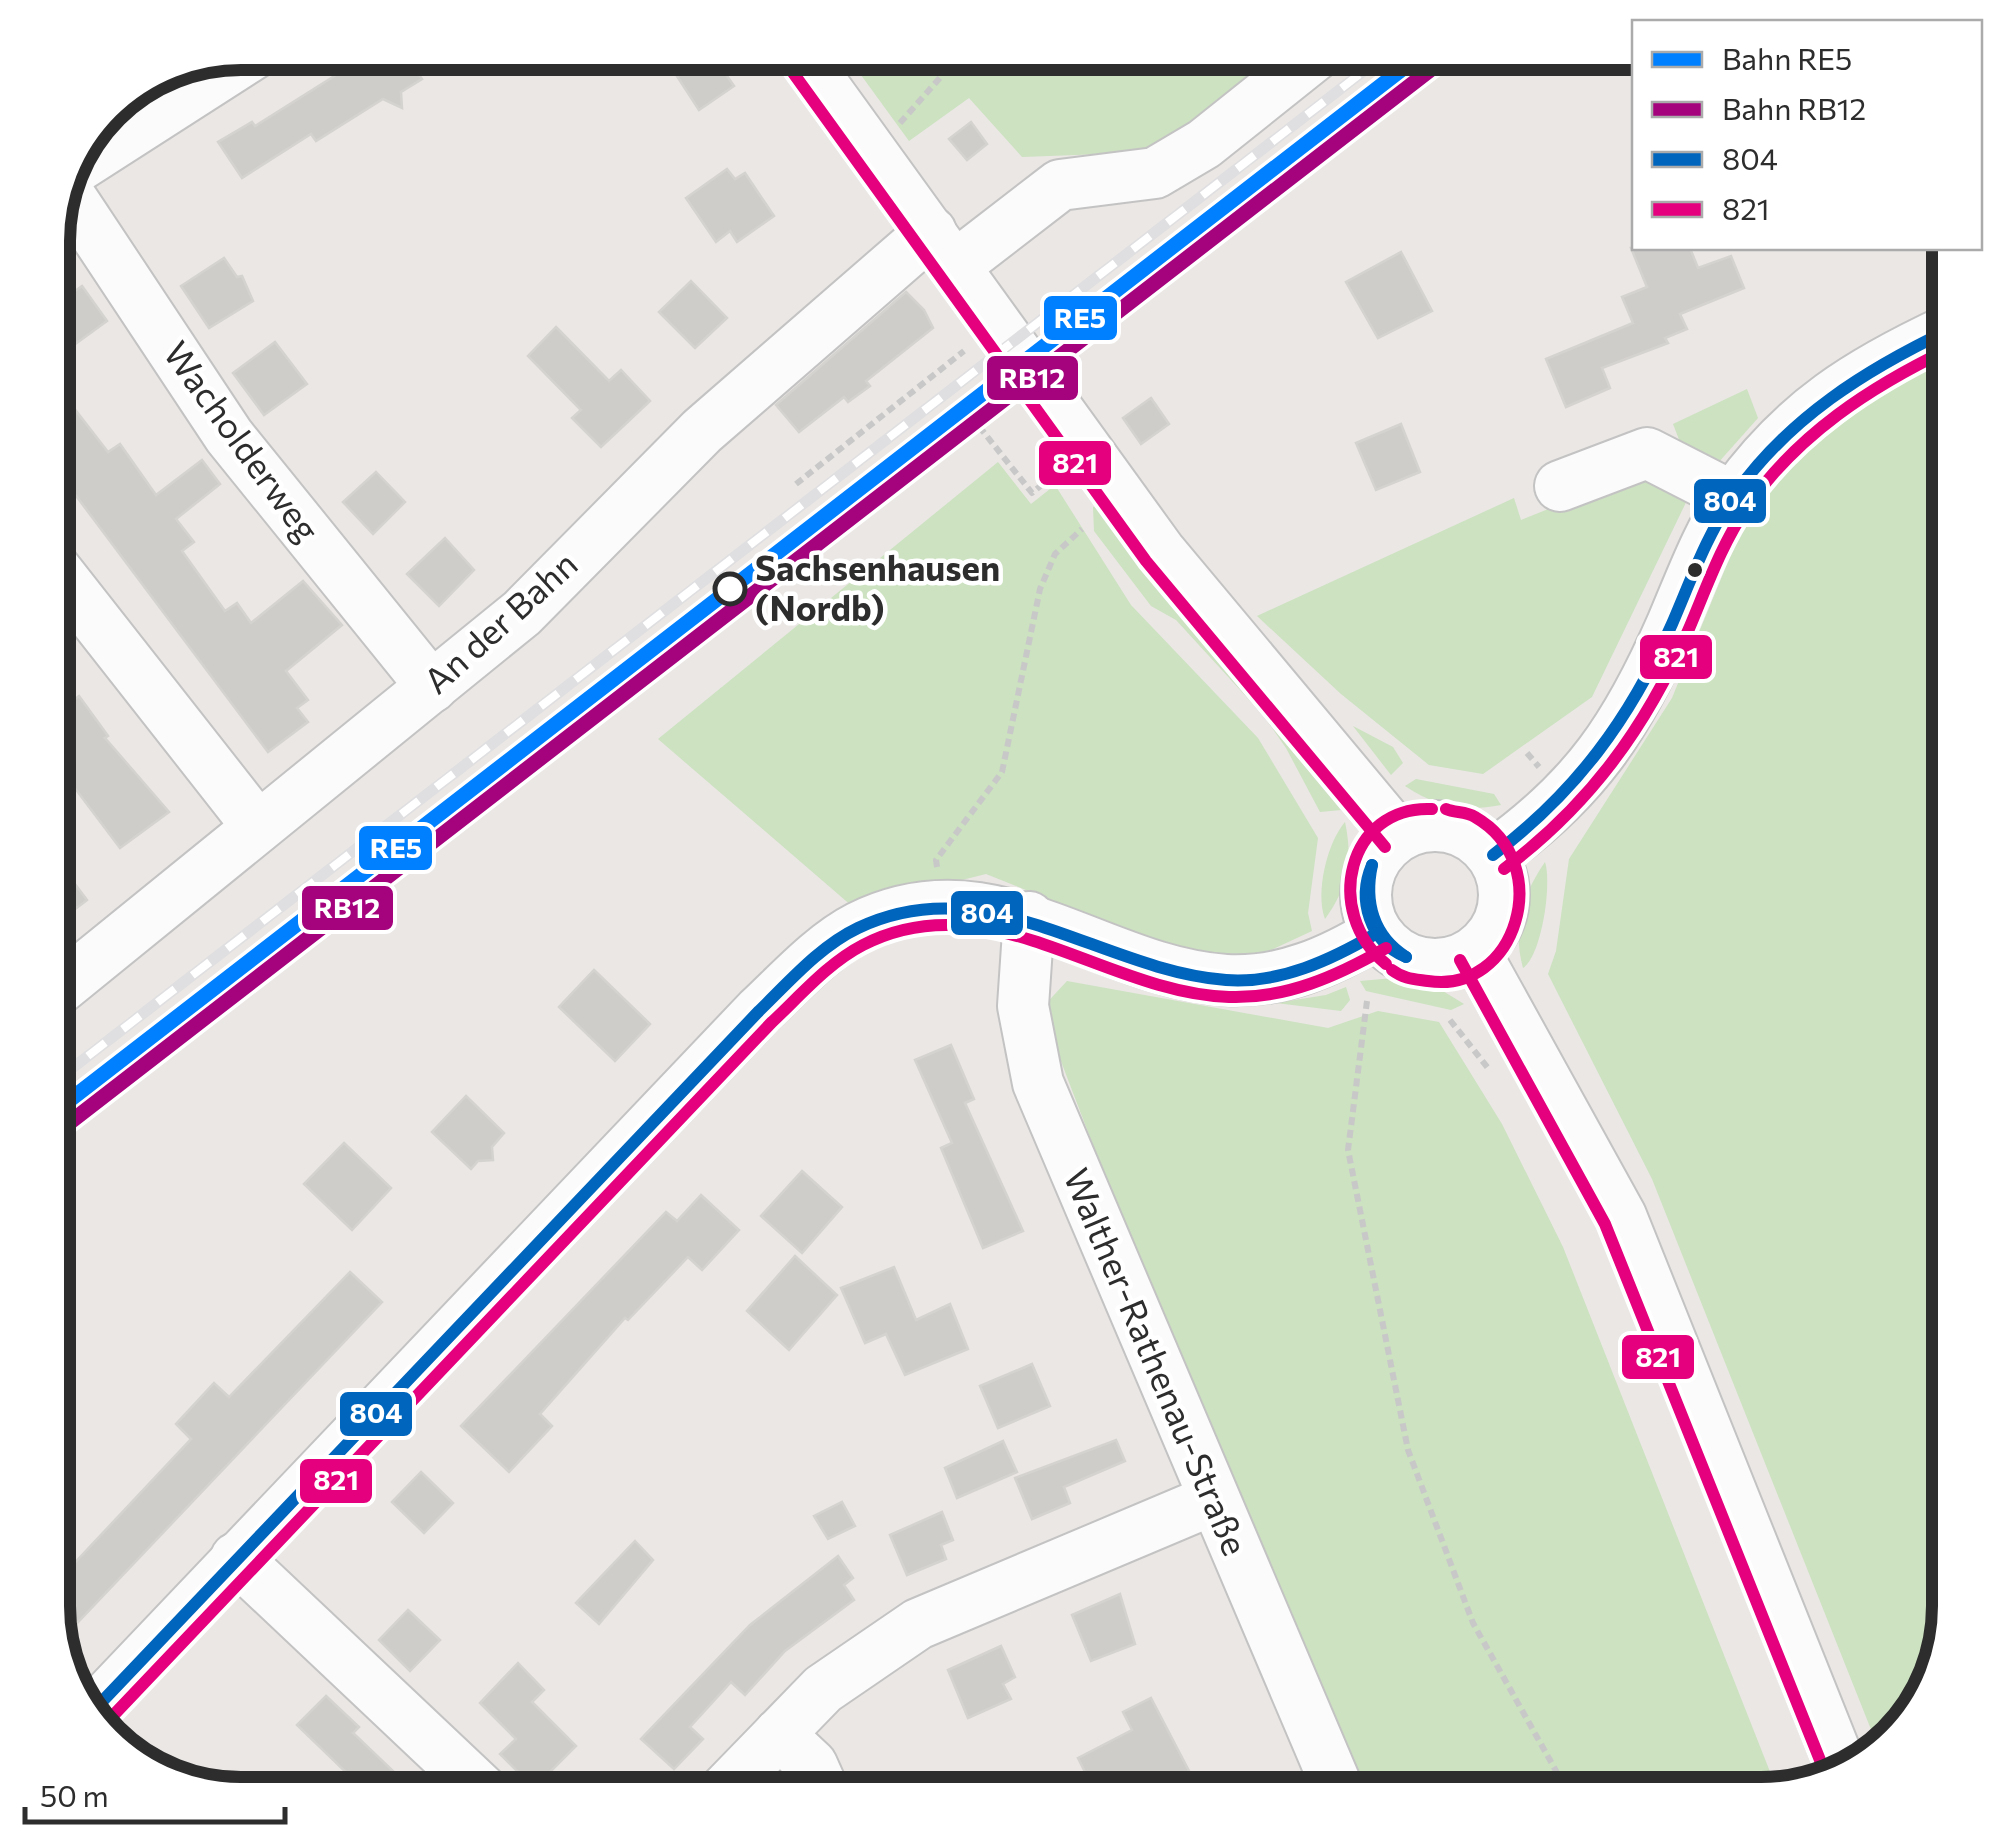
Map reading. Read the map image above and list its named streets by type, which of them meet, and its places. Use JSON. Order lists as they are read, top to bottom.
{
  "streets": {
    "street": ["Wacholderweg", "An der Bahn", "Walther-Rathenau-Straße"]
  },
  "crossings": [
    ["Wacholderweg", "An der Bahn"]
  ],
  "places": ["Sachsenhausen (Nordb)"],
  "lines": [
    "rail line RE5",
    "rail line RB12",
    "transit line 821",
    "transit line 804"
  ],
  "legend": [
    "Bahn RE5",
    "Bahn RB12",
    "804",
    "821"
  ],
  "scale_bar": "50 m"
}
